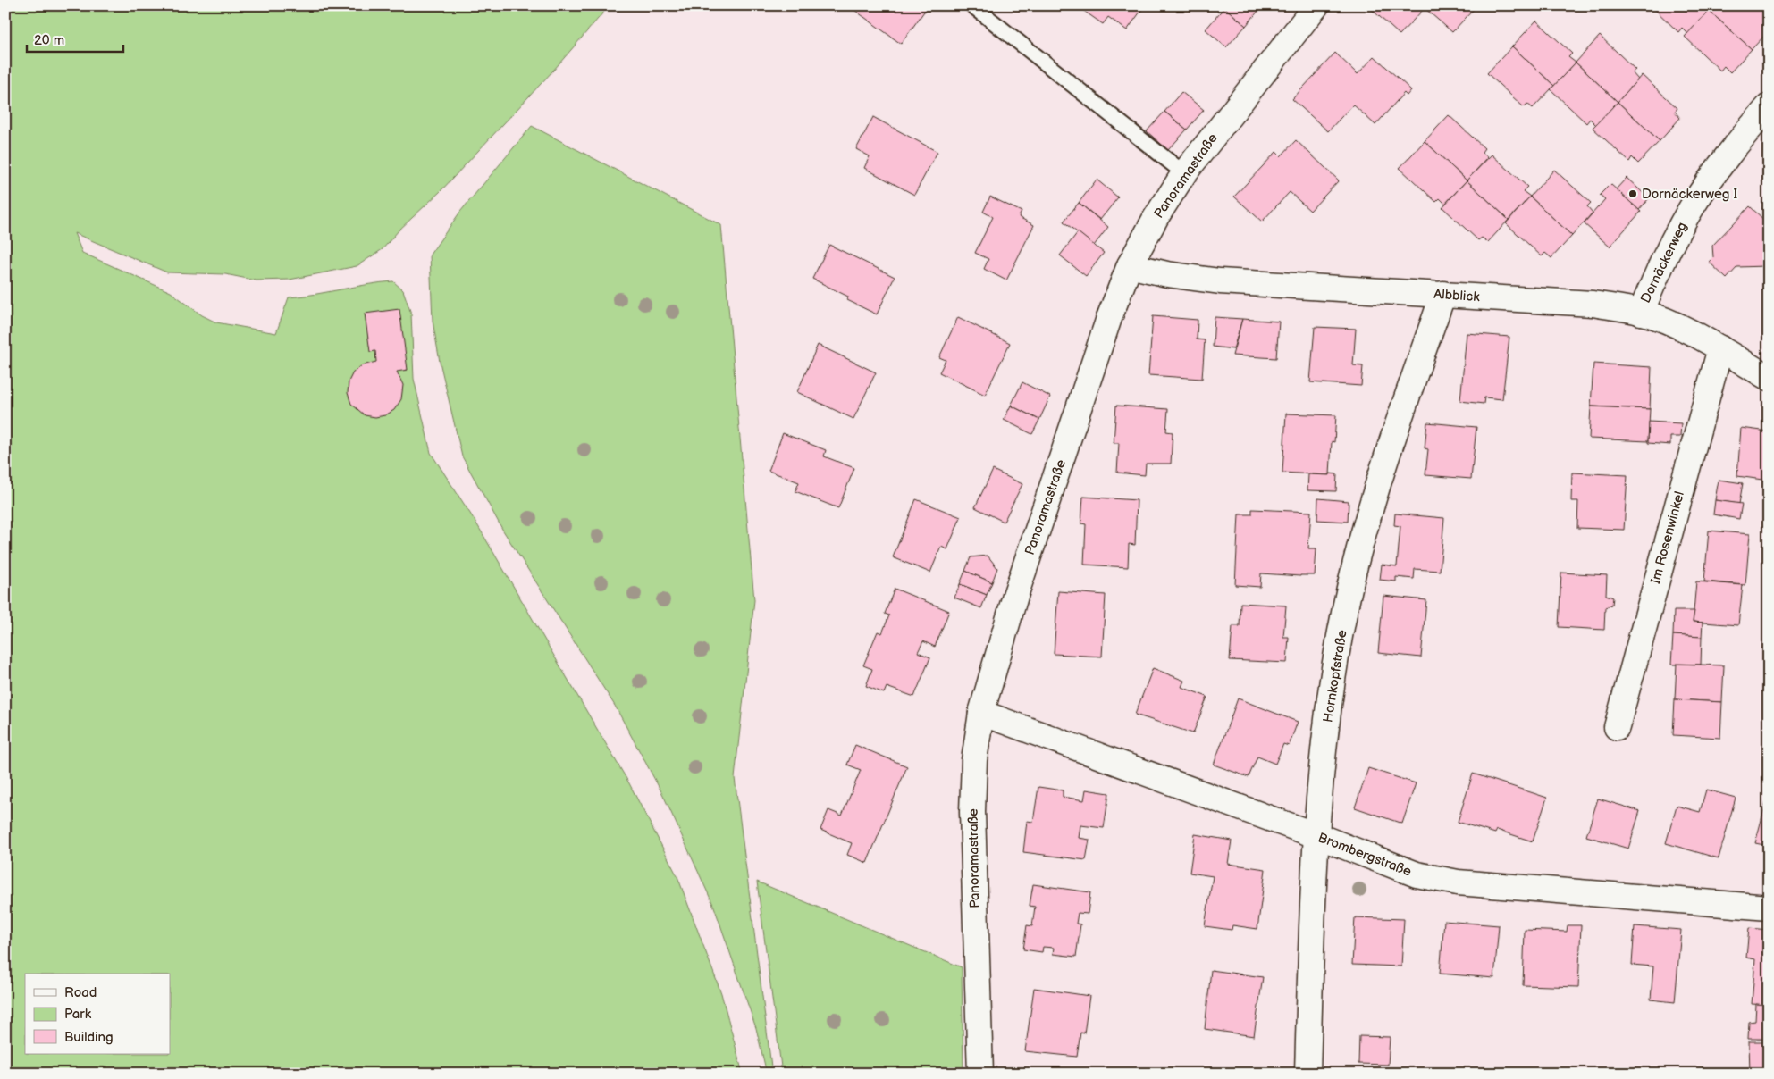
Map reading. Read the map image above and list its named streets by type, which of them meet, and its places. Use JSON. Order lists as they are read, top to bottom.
{
  "streets": {
    "street": [
      "Panoramastraße",
      "Dornäckerweg",
      "Albblick",
      "Im Rosenwinkel",
      "Hornkopfstraße",
      "Brombergstraße"
    ]
  },
  "crossings": [
    ["Panoramastraße", "Albblick"],
    ["Panoramastraße", "Brombergstraße"],
    ["Dornäckerweg", "Albblick"],
    ["Albblick", "Im Rosenwinkel"],
    ["Albblick", "Hornkopfstraße"],
    ["Hornkopfstraße", "Brombergstraße"]
  ],
  "places": ["Dornäckerweg I"],
  "legend": ["Road", "Park", "Building"],
  "scale_bar": "20 m"
}
